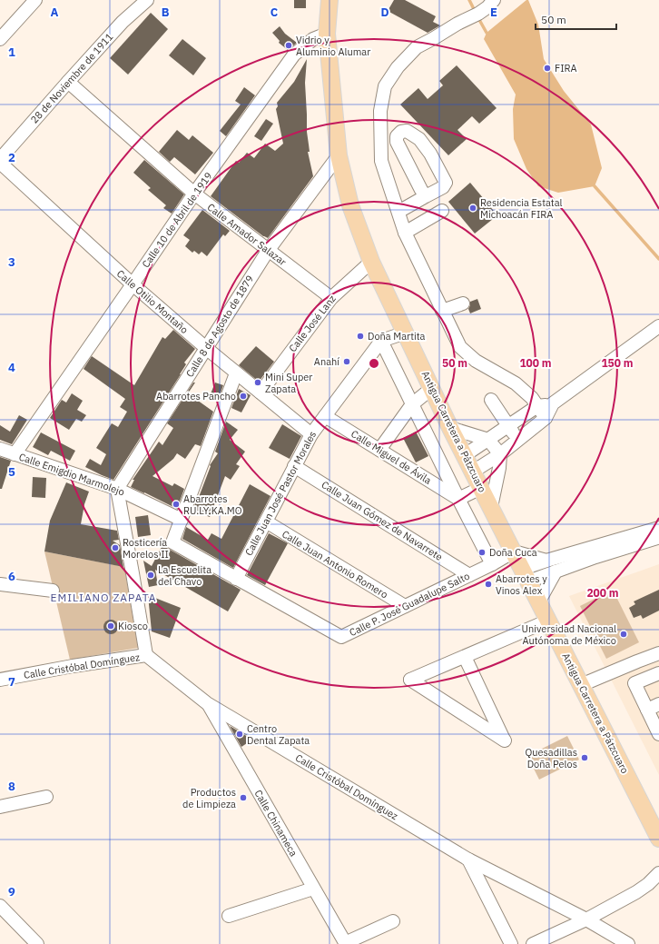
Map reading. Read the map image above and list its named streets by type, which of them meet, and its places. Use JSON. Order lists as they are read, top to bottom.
{
  "streets": {
    "main road": ["Antigua Carretera a Pátzcuaro"],
    "street": [
      "28 de Noviembre de 1911",
      "Calle 10 de Abril de 1919",
      "Calle Amador Salazar",
      "Calle Otilio Montaño",
      "Calle José Lanz",
      "Calle 8 de Agosto de 1879",
      "Calle Miguel de Ávila",
      "Calle Emigdio Marmolejo",
      "Calle Juan José Pastor Morales",
      "Calle Juan Gómez de Navarrete",
      "Calle Juan Antonio Romero",
      "Calle P. José Guadalupe Salto",
      "Calle Cristóbal Domínguez",
      "Calle Chinameca"
    ]
  },
  "crossings": [
    ["28 de Noviembre de 1911", "Calle Amador Salazar"],
    ["Calle 10 de Abril de 1919", "Calle Amador Salazar"],
    ["Calle 10 de Abril de 1919", "Calle Otilio Montaño"],
    ["Calle 10 de Abril de 1919", "Antigua Carretera a Pátzcuaro"],
    ["Calle 10 de Abril de 1919", "Calle Emigdio Marmolejo"],
    ["Calle Amador Salazar", "Calle José Lanz"],
    ["Calle Amador Salazar", "Calle 8 de Agosto de 1879"],
    ["Calle Otilio Montaño", "Calle José Lanz"],
    ["Calle Otilio Montaño", "Calle 8 de Agosto de 1879"],
    ["Calle Otilio Montaño", "Calle Juan José Pastor Morales"],
    ["Calle José Lanz", "Antigua Carretera a Pátzcuaro"],
    ["Calle 8 de Agosto de 1879", "Antigua Carretera a Pátzcuaro"],
    ["Calle 8 de Agosto de 1879", "Calle Emigdio Marmolejo"],
    ["Antigua Carretera a Pátzcuaro", "Calle P. José Guadalupe Salto"],
    ["Calle Miguel de Ávila", "Calle Juan José Pastor Morales"],
    ["Calle Emigdio Marmolejo", "Calle P. José Guadalupe Salto"],
    ["Calle Juan José Pastor Morales", "Calle Juan Gómez de Navarrete"],
    ["Calle Juan José Pastor Morales", "Calle Juan Antonio Romero"],
    ["Calle Juan José Pastor Morales", "Calle P. José Guadalupe Salto"],
    ["Calle Juan Gómez de Navarrete", "Calle P. José Guadalupe Salto"],
    ["Calle Juan Antonio Romero", "Calle P. José Guadalupe Salto"],
    ["Calle Cristóbal Domínguez", "Calle Chinameca"]
  ],
  "districts": ["EMILIANO ZAPATA"],
  "places": [
    "Vidrio y Aluminio Alumar",
    "FIRA",
    "Residencia Estatal Michoacán FIRA",
    "Doña Martita",
    "Anahí",
    "Mini Super Zapata",
    "Abarrotes Pancho",
    "Abarrotes RU.LY.KA.MO",
    "Rosticería Morelos II",
    "Doña Cuca",
    "La Escuelita del Chavo",
    "Abarrotes y Vinos Alex",
    "Kiosco",
    "Universidad Nacional Autónoma de México",
    "Centro Dental Zapata",
    "Quesadillas Doña Pelos",
    "Productos de Limpieza"
  ],
  "scale_bar": "50 m",
  "grid": {
    "columns": [
      "A",
      "B",
      "C",
      "D",
      "E"
    ],
    "rows": [
      "1",
      "2",
      "3",
      "4",
      "5",
      "6",
      "7",
      "8",
      "9"
    ]
  },
  "rings": [
    "50 m",
    "100 m",
    "150 m",
    "200 m"
  ]
}
